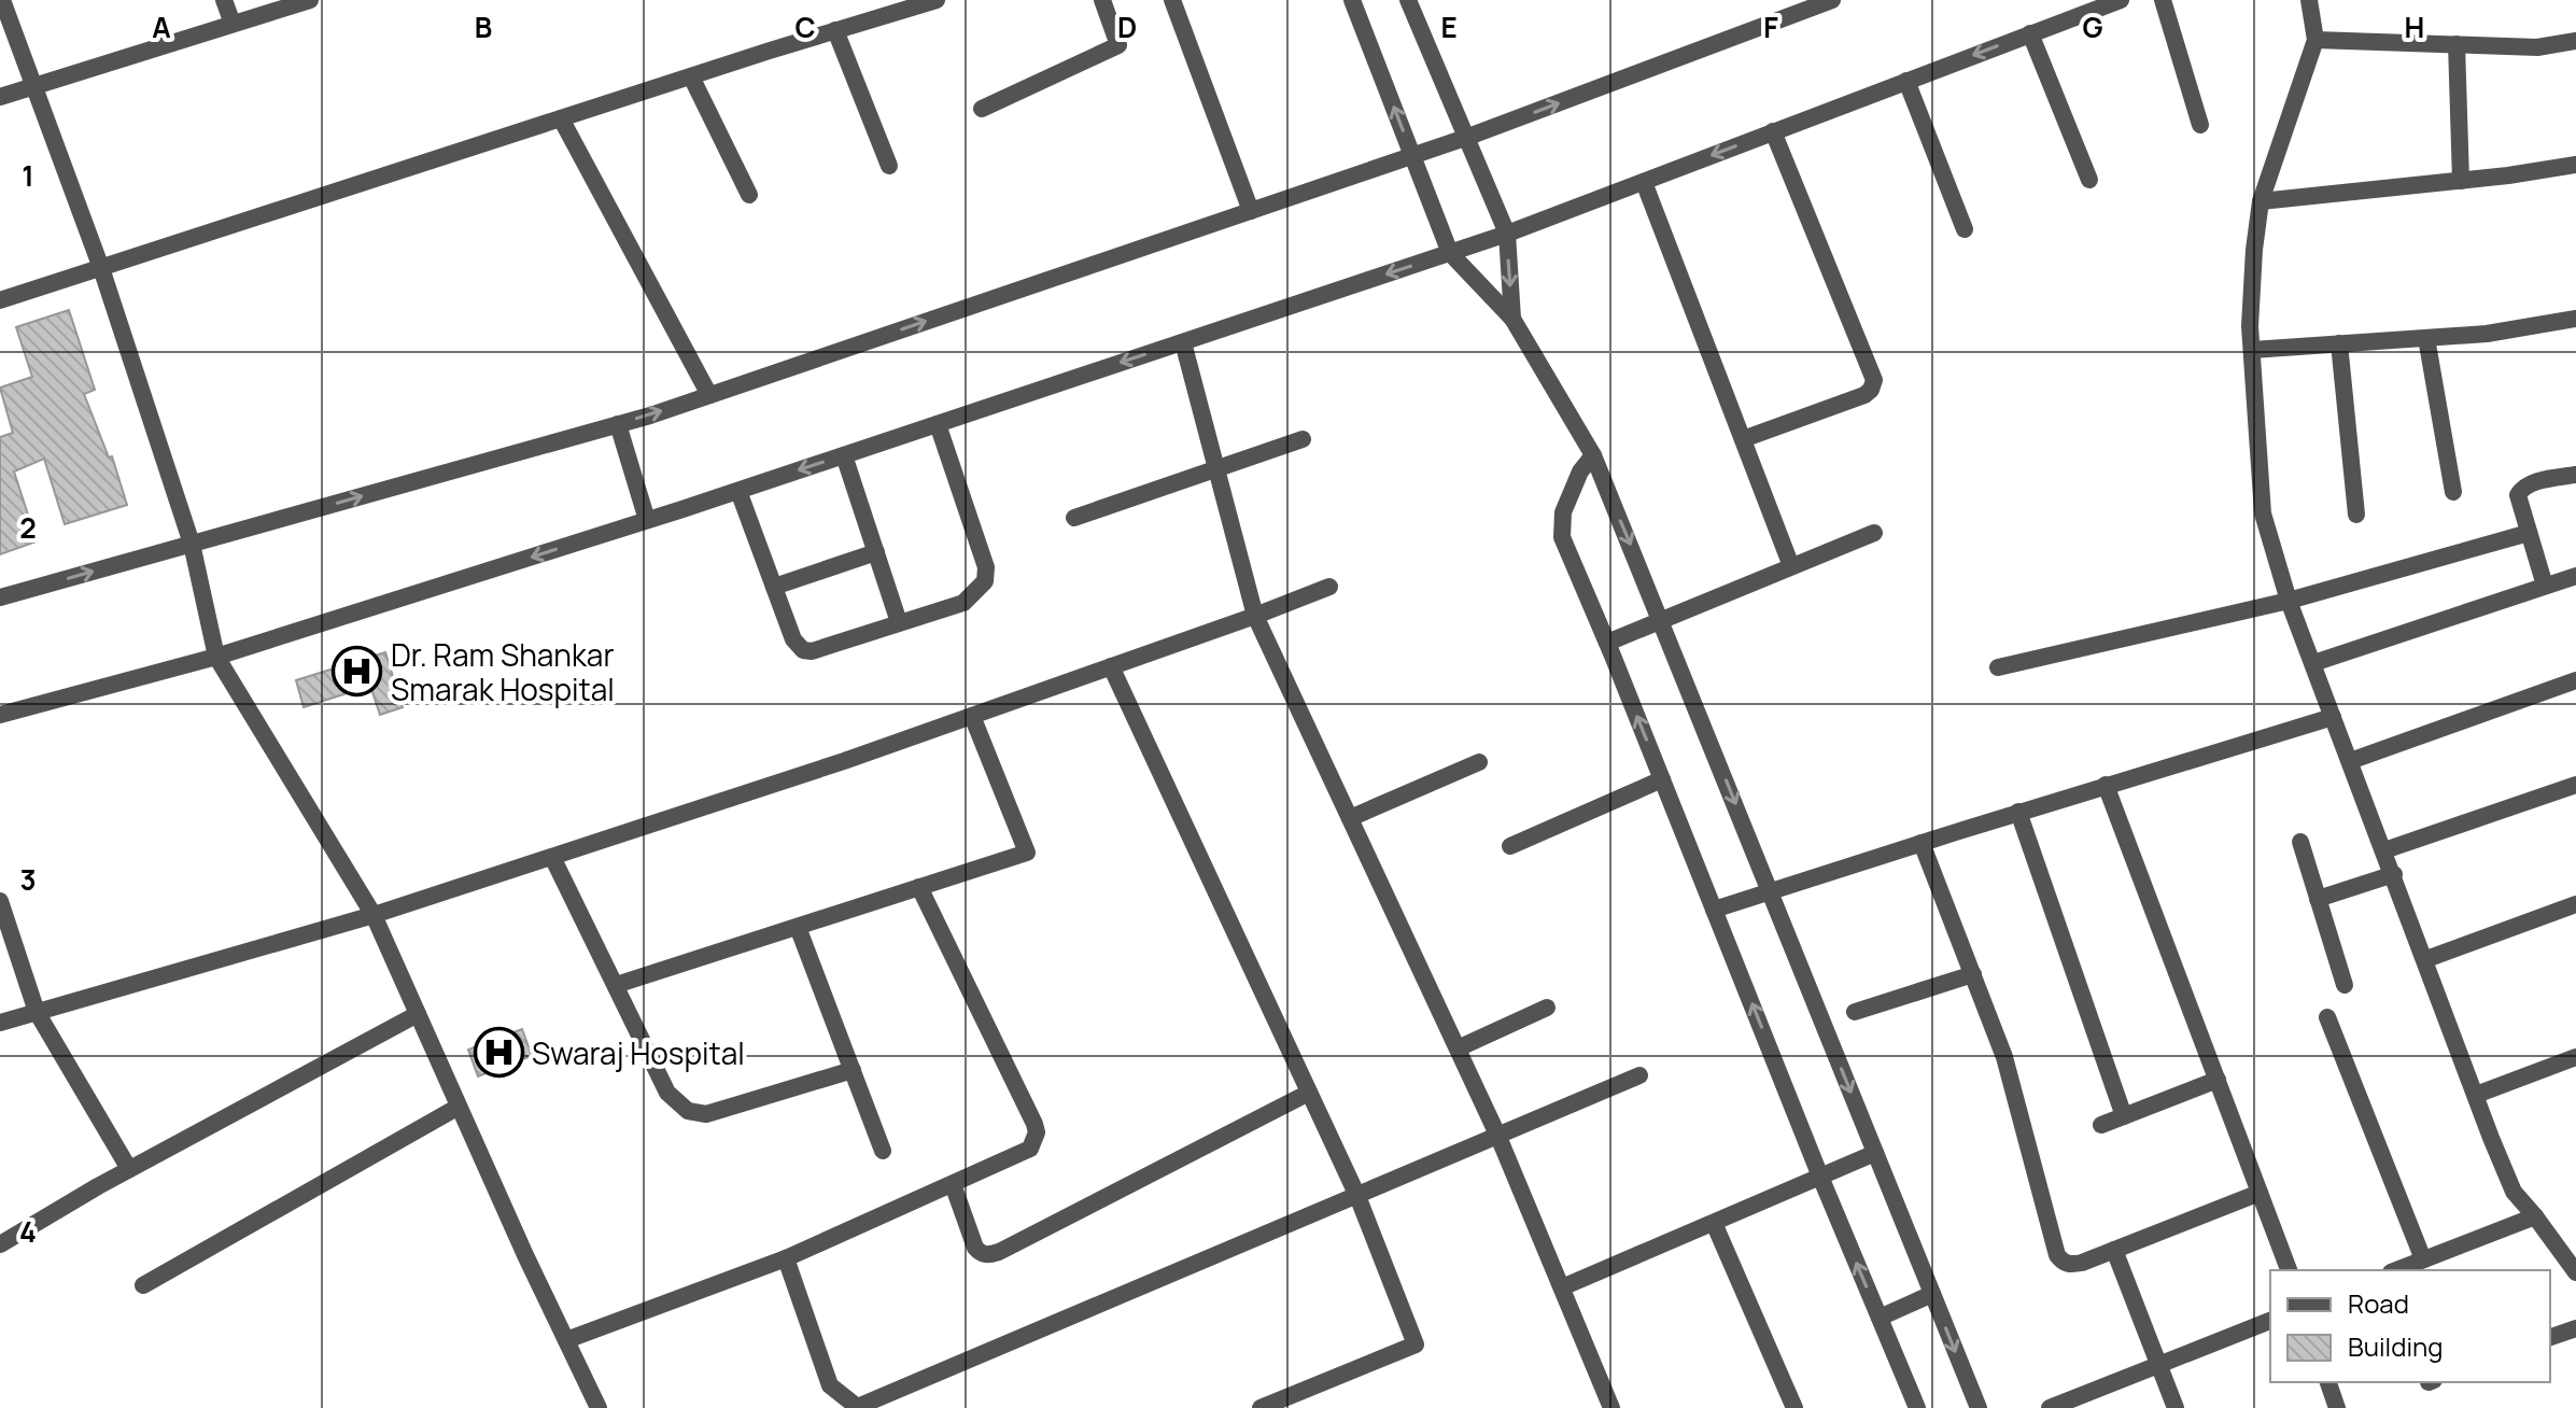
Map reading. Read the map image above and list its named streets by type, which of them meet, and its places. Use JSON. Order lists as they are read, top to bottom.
{
  "places": {
    "hospital": ["Dr. Ram Shankar Smarak Hospital", "Swaraj Hospital"]
  },
  "legend": ["Road", "Building"],
  "grid": {
    "columns": [
      "A",
      "B",
      "C",
      "D",
      "E",
      "F",
      "G",
      "H"
    ],
    "rows": [
      "1",
      "2",
      "3",
      "4"
    ]
  }
}
